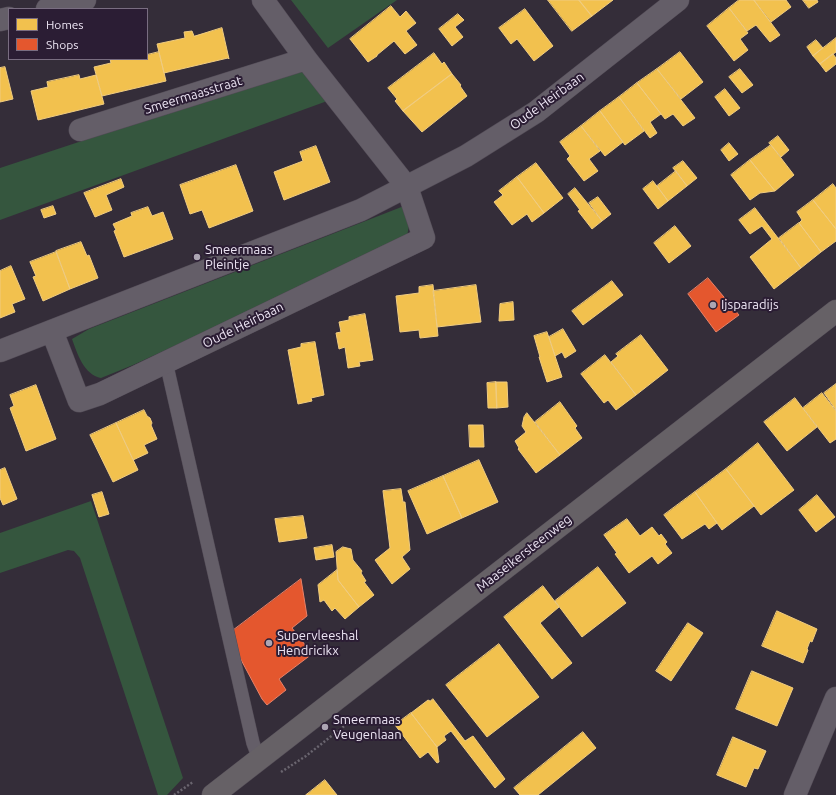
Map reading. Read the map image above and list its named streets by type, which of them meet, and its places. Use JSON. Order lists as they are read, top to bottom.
{
  "streets": {
    "main road": ["Maaseikersteenweg"],
    "street": ["Smeermaasstraat", "Oude Heirbaan"]
  },
  "places": [
    "Smeermaas Pleintje",
    "Ijsparadijs",
    "Supervleeshal Hendricikx",
    "Smeermaas Veugenlaan"
  ],
  "legend": ["Homes", "Shops"]
}
